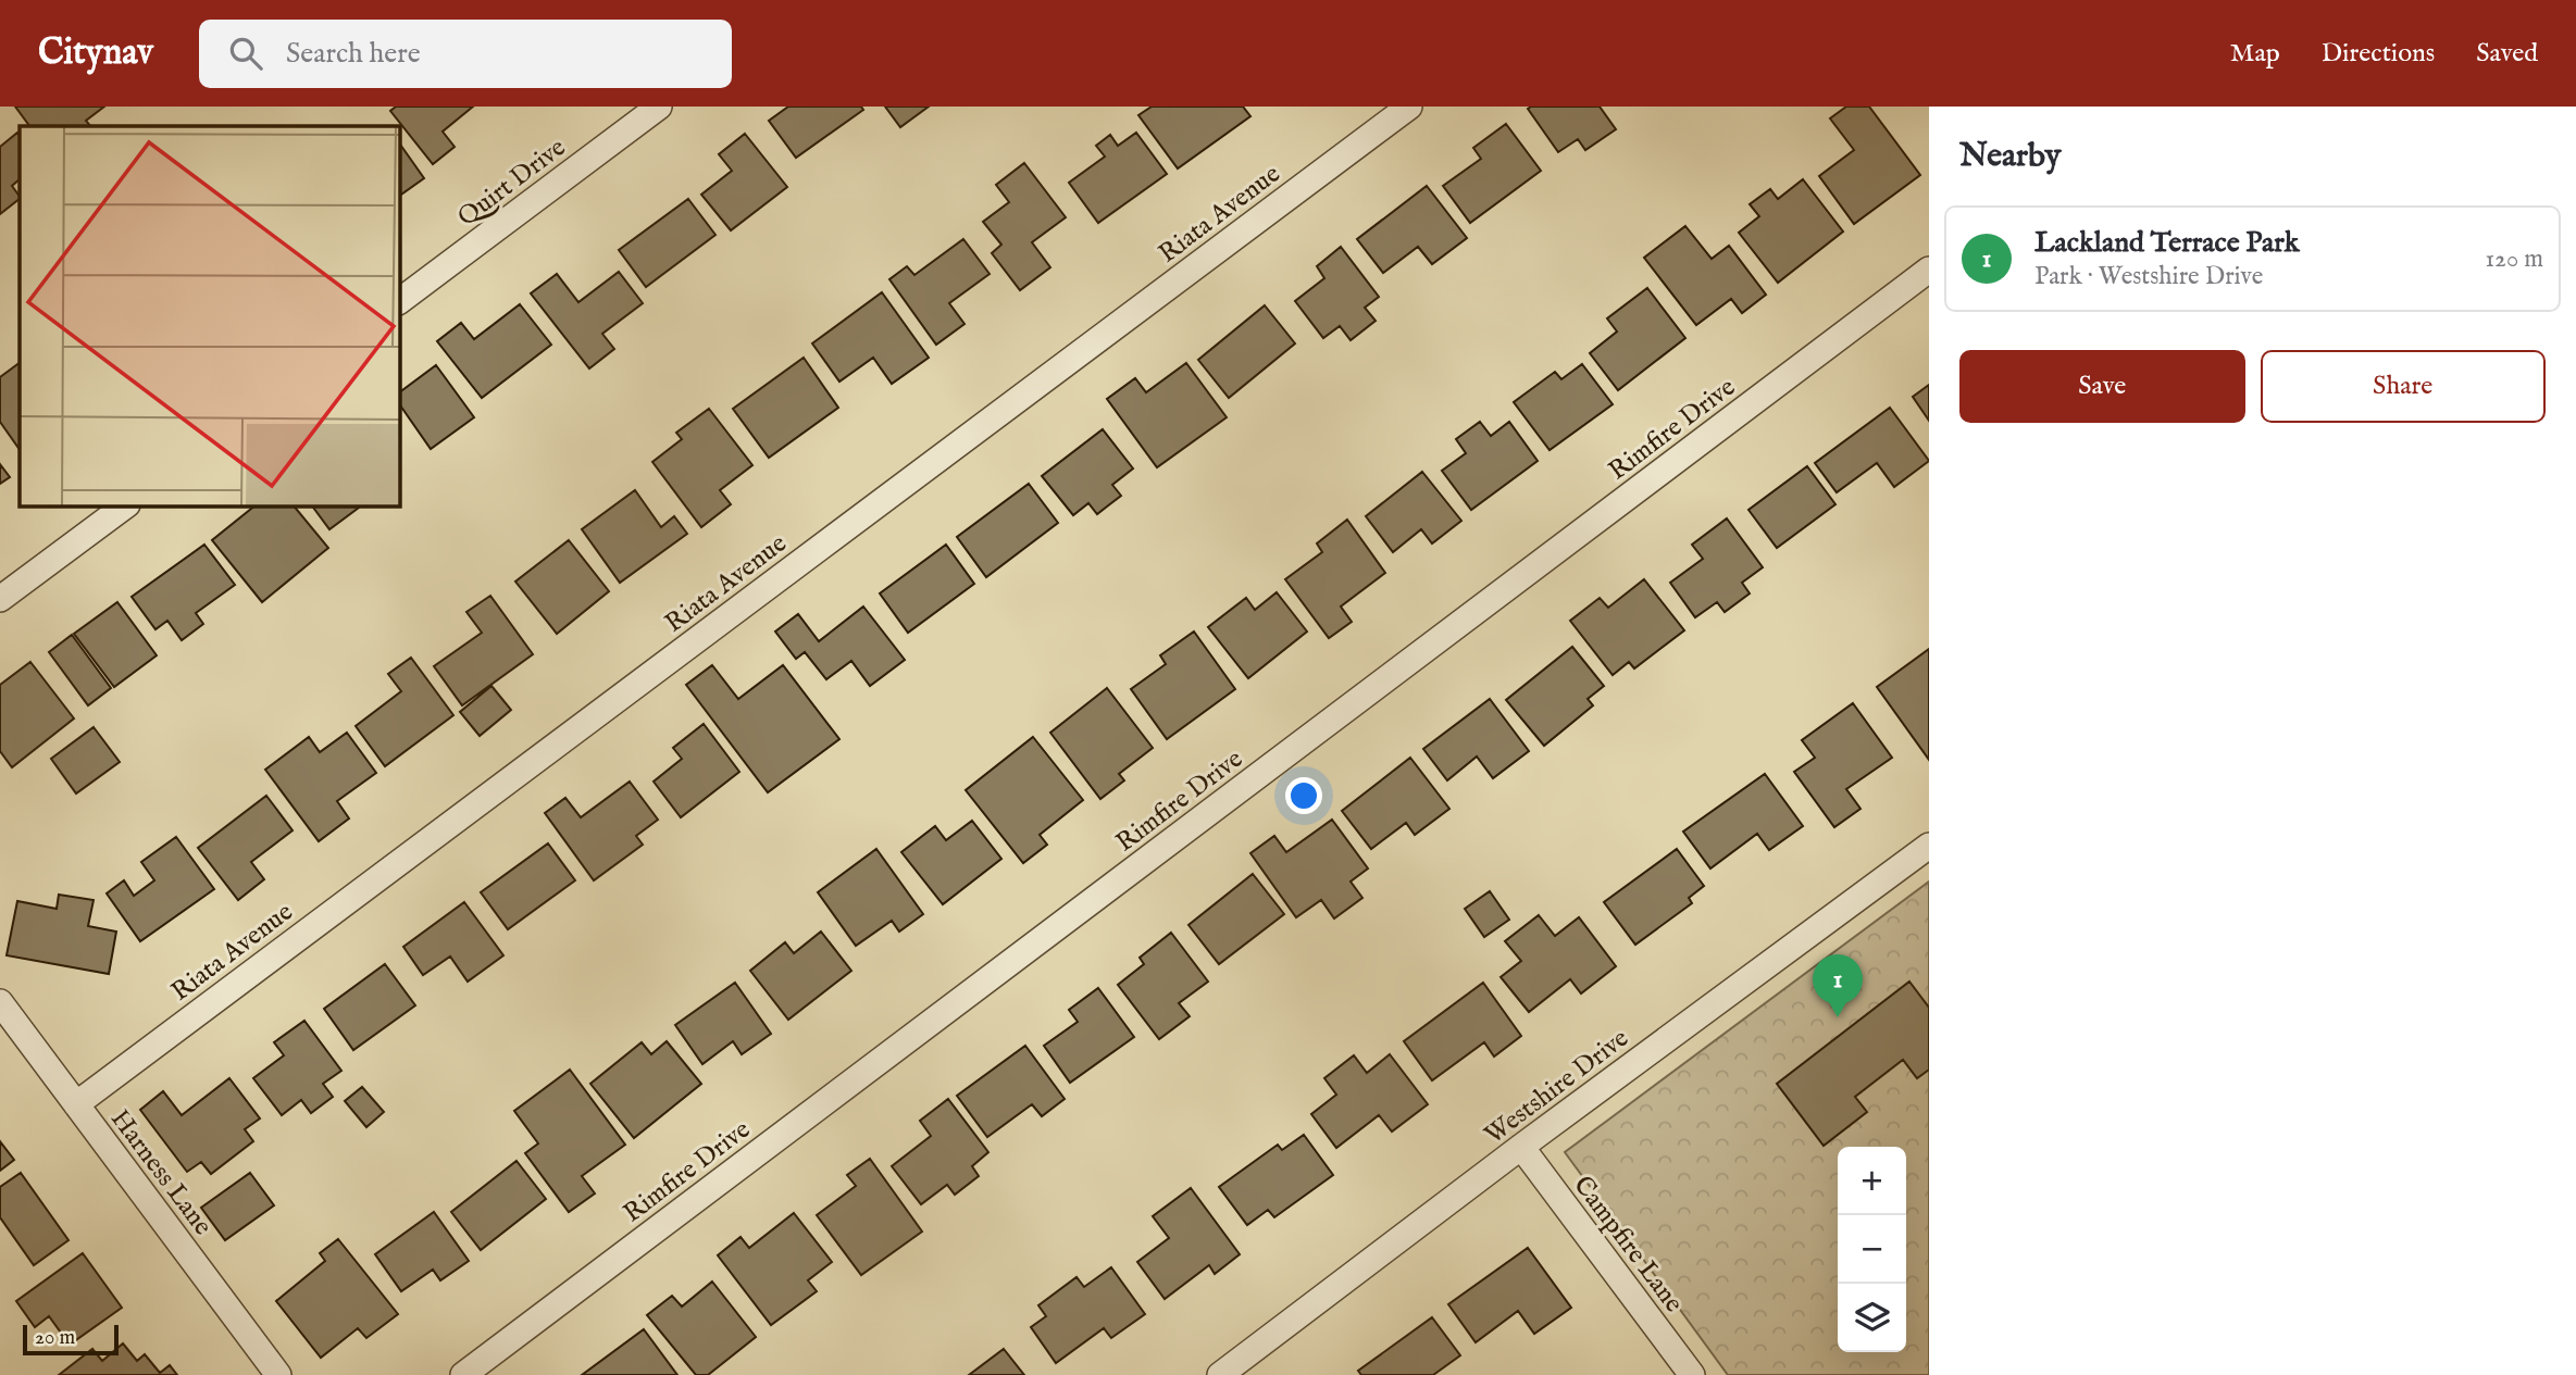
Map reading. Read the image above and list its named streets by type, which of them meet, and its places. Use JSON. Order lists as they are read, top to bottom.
{
  "streets": {
    "street": [
      "Quirt Drive",
      "Riata Avenue",
      "Rimfire Drive",
      "Westshire Drive",
      "Harness Lane",
      "Campfire Lane"
    ]
  },
  "crossings": [
    ["Riata Avenue", "Harness Lane"],
    ["Westshire Drive", "Campfire Lane"]
  ],
  "scale_bar": "20 m",
  "page": {
    "header": "Citynav",
    "search": "Search here",
    "nav": ["Map", "Directions", "Saved"],
    "heading": "Nearby",
    "list": [
      {
        "mark": "1",
        "name": "Lackland Terrace Park",
        "note": "Park · Westshire Drive",
        "value": "120 m"
      }
    ],
    "buttons": ["Save", "Share"],
    "pins": "1",
    "map_buttons": ["+", "−"],
    "scale": "20 m"
  }
}
